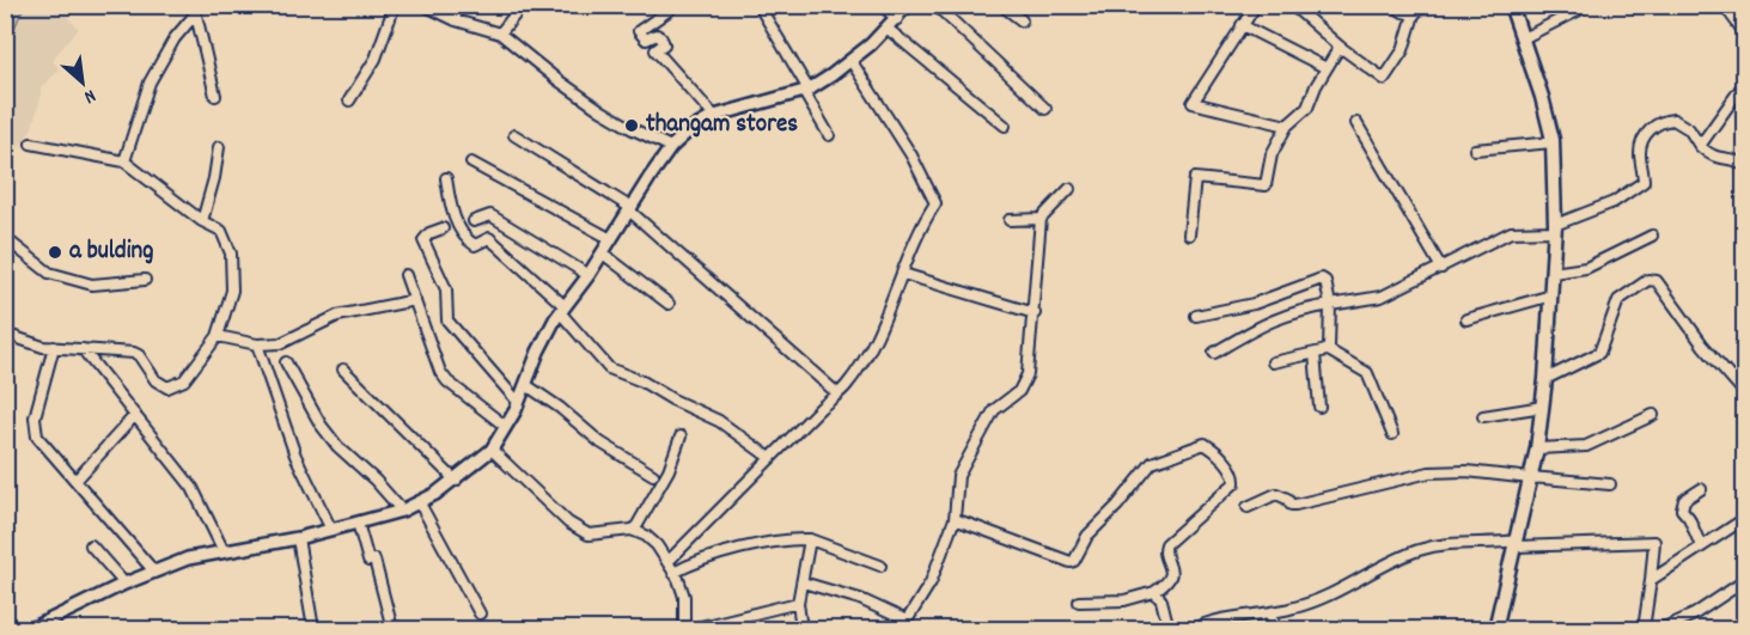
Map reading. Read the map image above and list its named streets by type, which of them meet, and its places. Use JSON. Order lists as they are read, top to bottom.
{
  "places": ["thangam stores", "a bulding"],
  "north": "bottom right"
}
